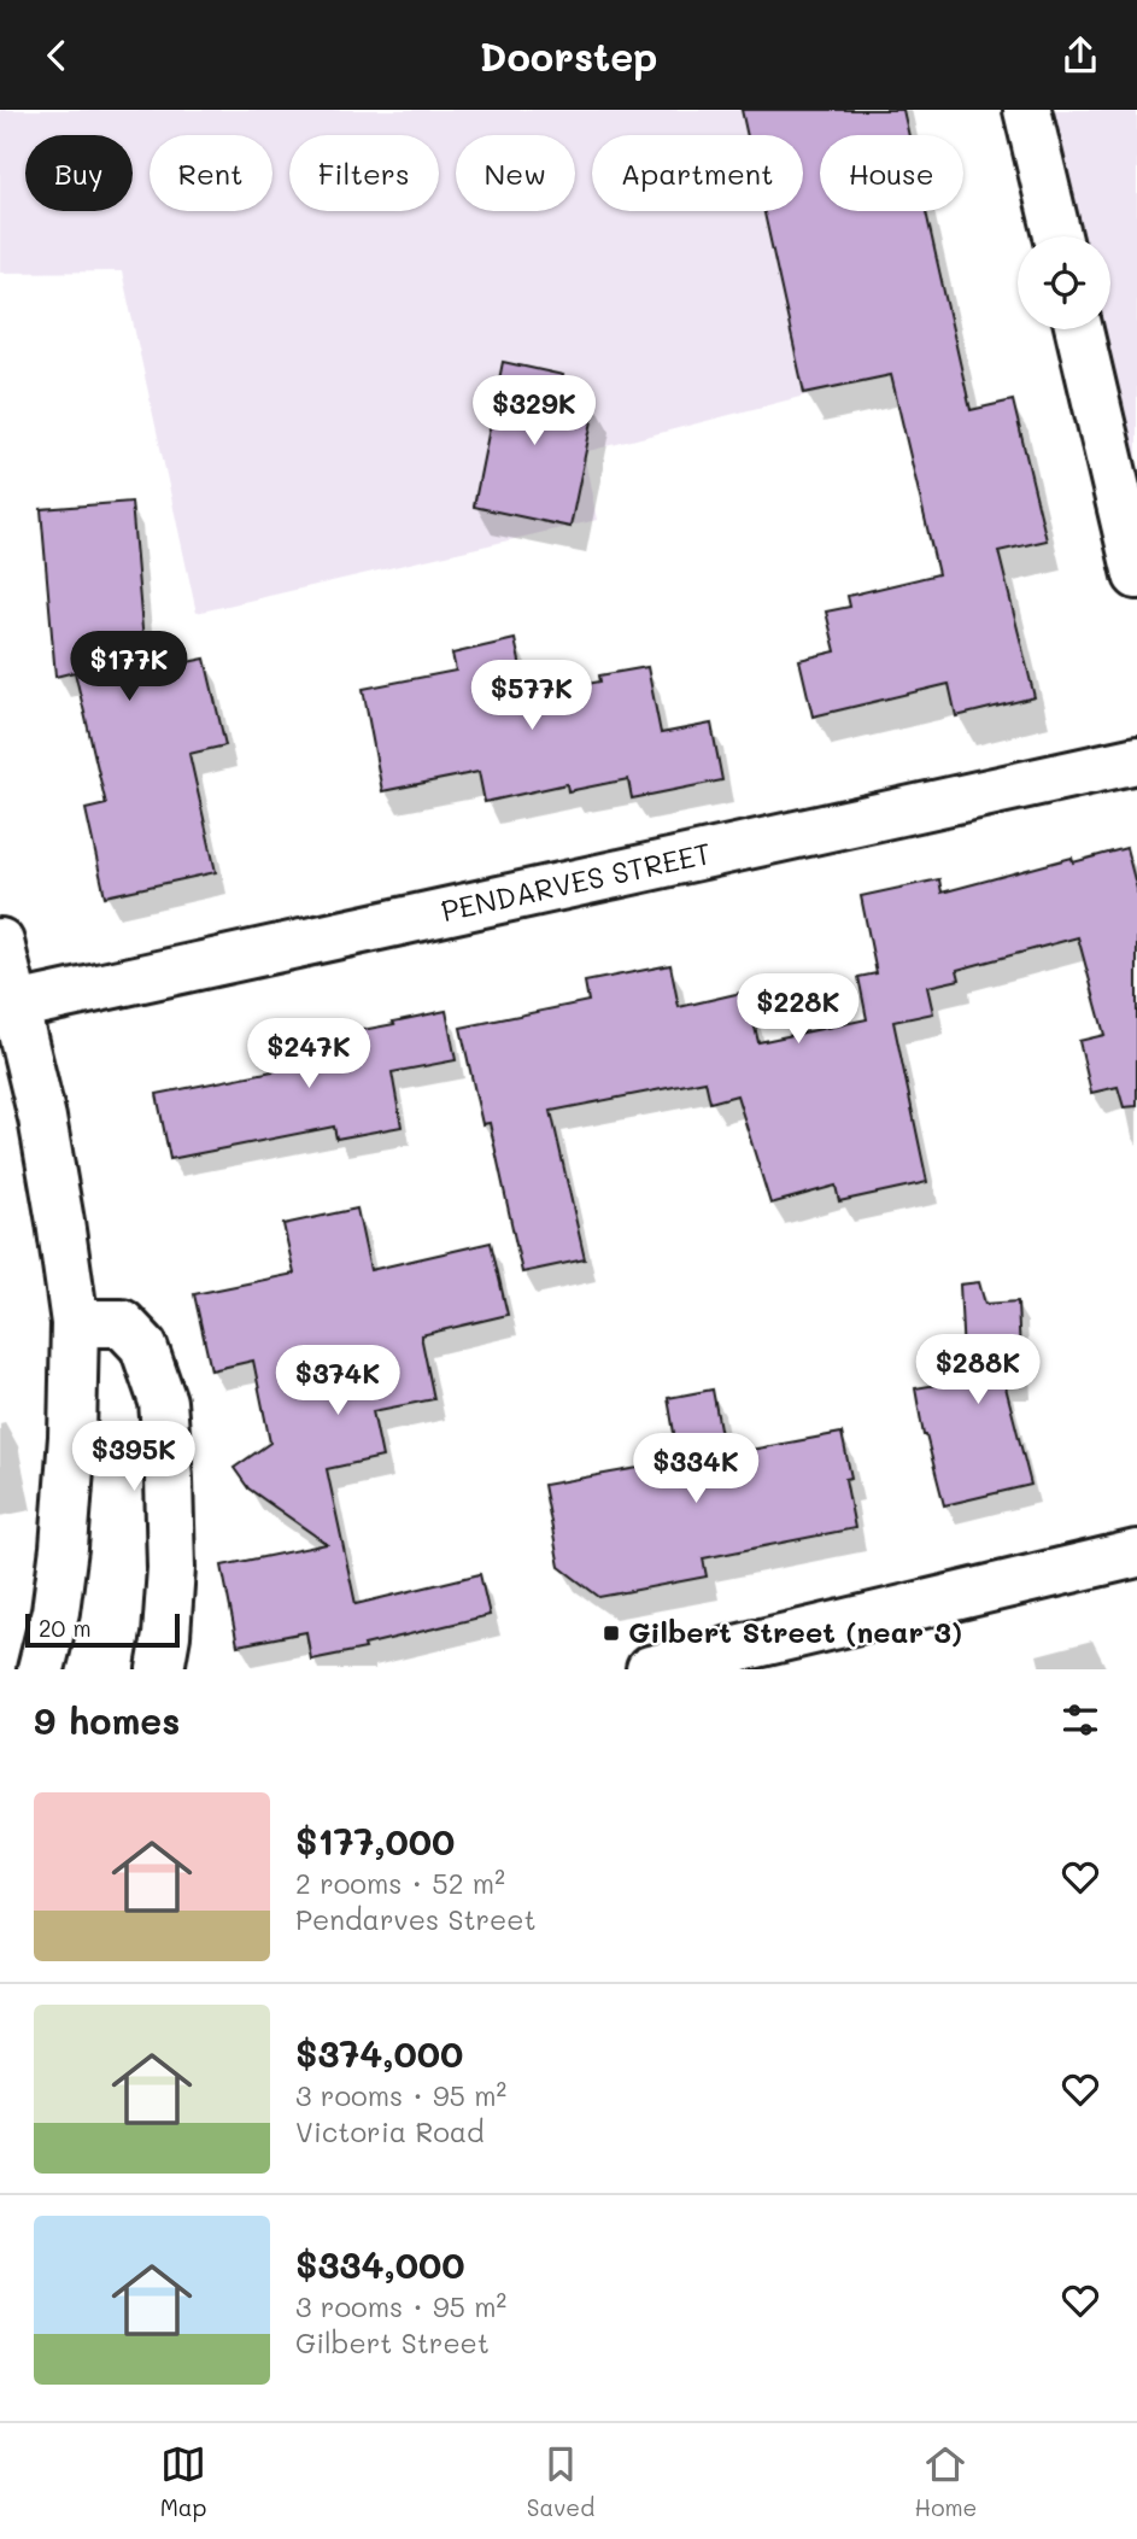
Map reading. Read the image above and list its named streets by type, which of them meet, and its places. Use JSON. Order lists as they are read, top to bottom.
{
  "streets": {
    "street": ["PENDARVES STREET"]
  },
  "places": {
    "transit": ["Gilbert Street (near 3)"]
  },
  "scale_bar": "20 m",
  "page": {
    "header": "Doorstep",
    "chip": [
      "Buy",
      "Rent",
      "Filters",
      "New",
      "Apartment",
      "House"
    ],
    "price": [
      "$329K",
      "$177K",
      "$577K",
      "$228K",
      "$247K",
      "$288K",
      "$374K",
      "$395K",
      "$334K"
    ],
    "scale": "20 m",
    "heading": "9 homes",
    "list": [
      {
        "name": "$177,000",
        "note": "2 rooms · 52 m² · Pendarves Street"
      },
      {
        "name": "$374,000",
        "note": "3 rooms · 95 m² · Victoria Road"
      },
      {
        "name": "$334,000",
        "note": "3 rooms · 95 m² · Gilbert Street"
      }
    ],
    "tabs": ["Map", "Saved", "Home"]
  }
}
